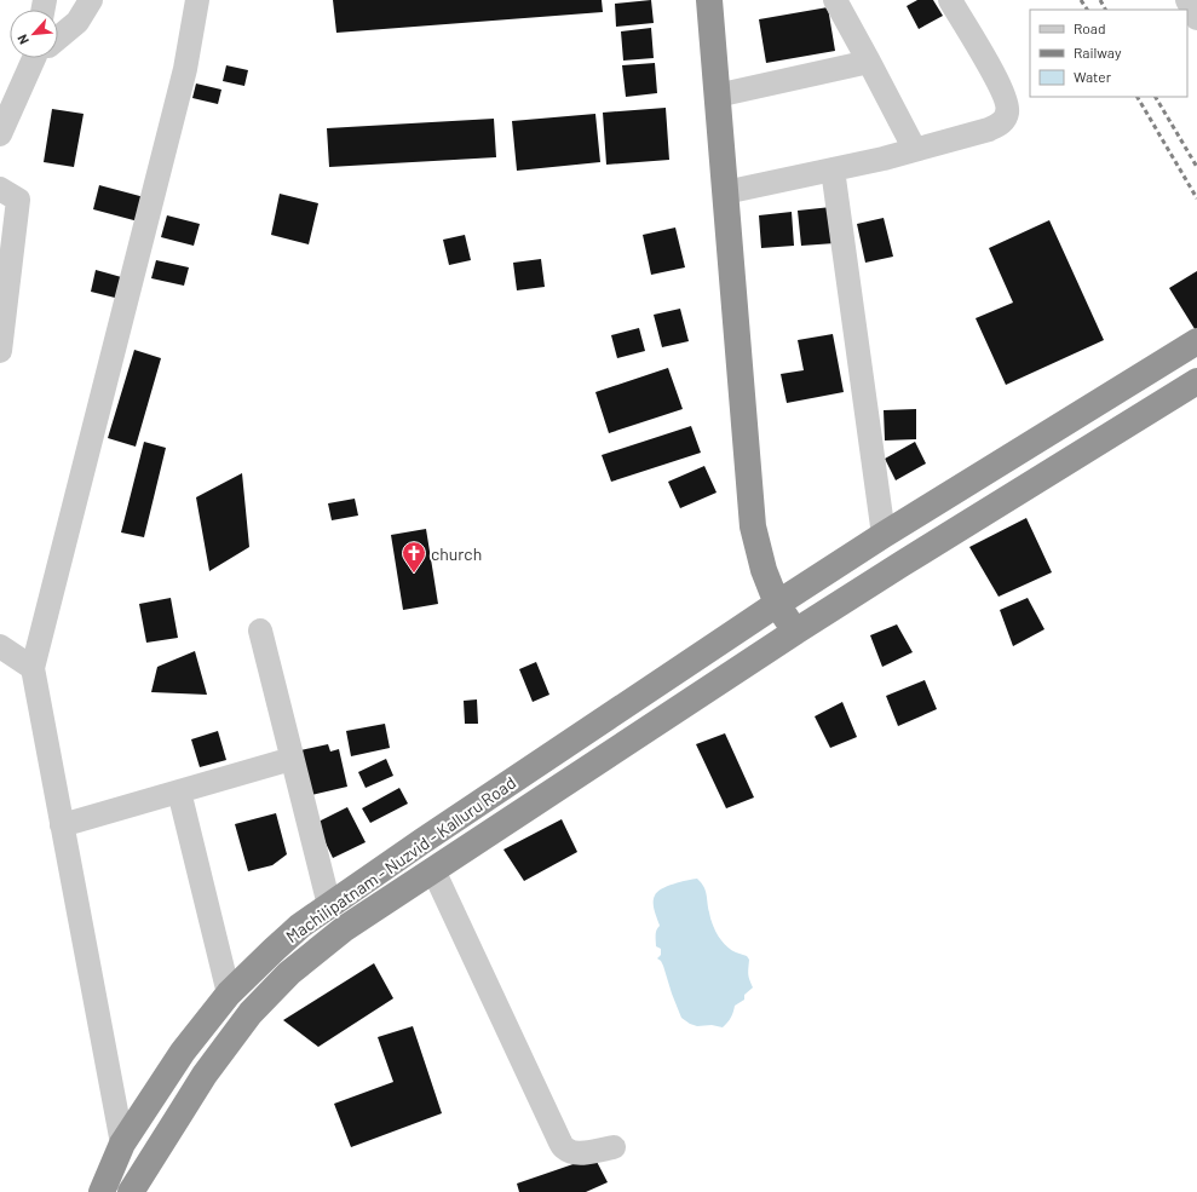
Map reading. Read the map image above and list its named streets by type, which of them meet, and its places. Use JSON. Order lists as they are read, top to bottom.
{
  "streets": {
    "highway": ["Machilipatnam - Nuzvid - Kalluru Road"]
  },
  "places": {
    "church": ["church"]
  },
  "legend": ["Road", "Railway", "Water"],
  "north": "bottom left"
}
